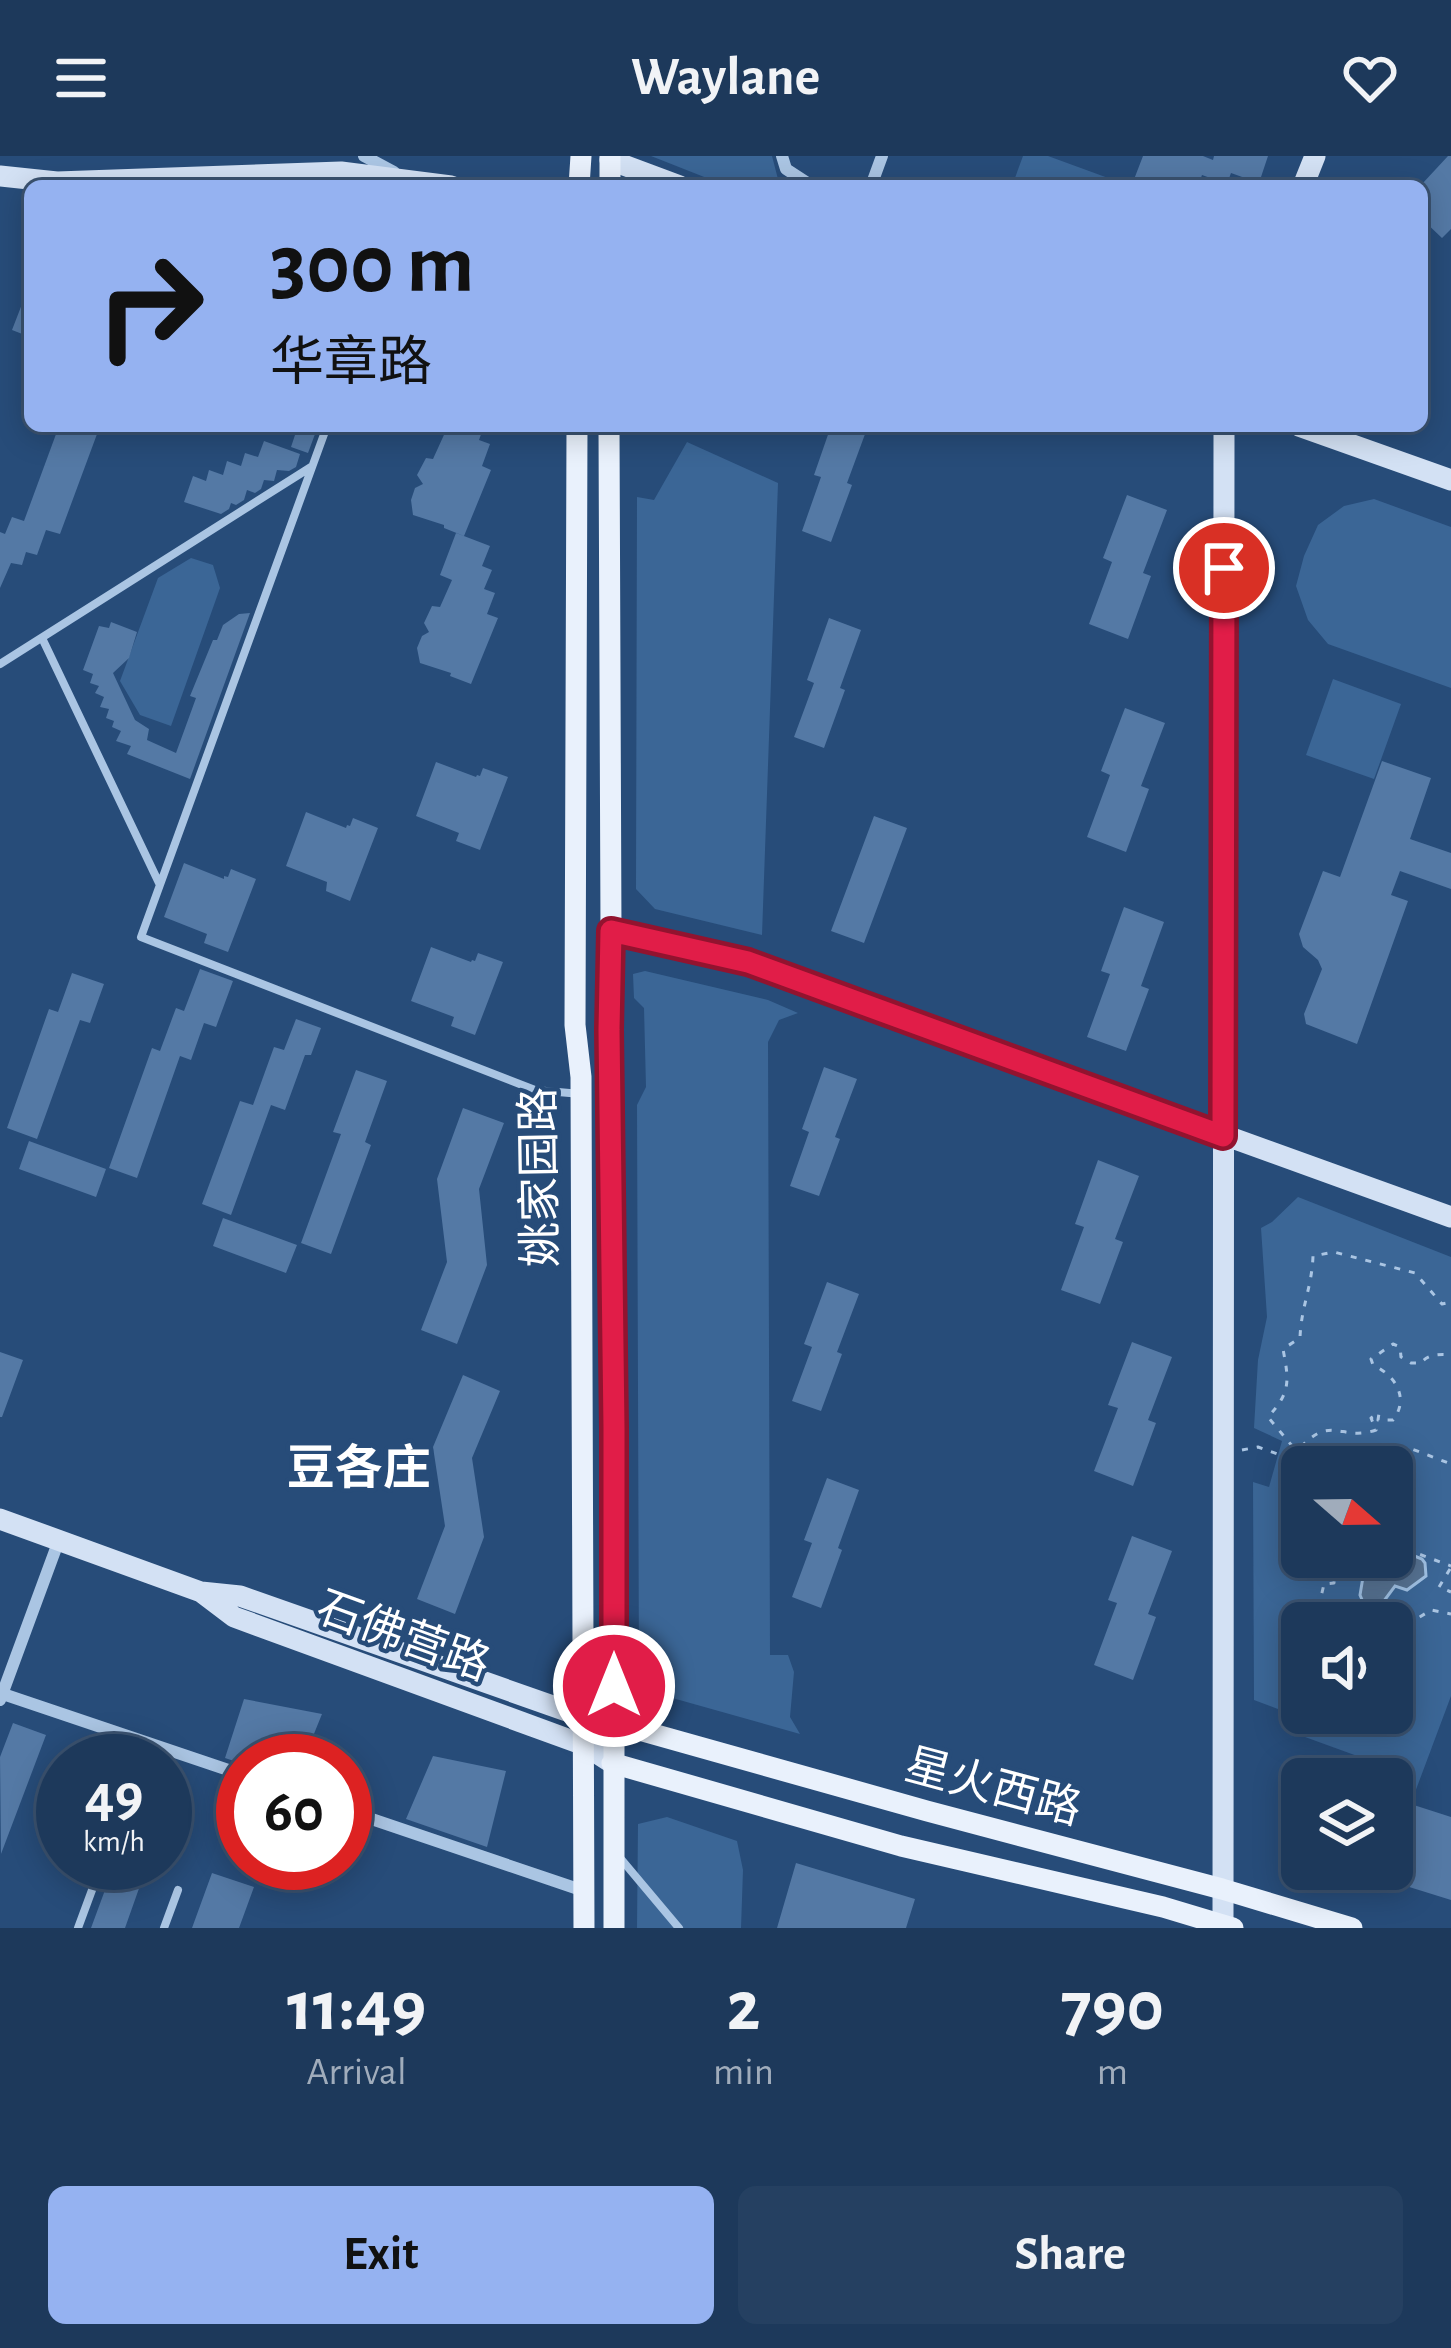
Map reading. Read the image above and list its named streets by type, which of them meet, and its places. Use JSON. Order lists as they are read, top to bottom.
{
  "streets": {
    "main road": ["姚家园路", "星火西路"],
    "street": ["石佛营路"]
  },
  "crossings": [
    ["姚家园路", "石佛营路"],
    ["姚家园路", "星火西路"],
    ["石佛营路", "星火西路"]
  ],
  "districts": ["豆各庄"],
  "north": "right",
  "page": {
    "header": "Waylane",
    "turn": ["300 m", "华章路"],
    "speed": "49 km/h",
    "limit": "60",
    "eta": [
      "11:49",
      "Arrival",
      "2",
      "min",
      "790",
      "m"
    ],
    "buttons": ["Exit", "Share"]
  }
}
